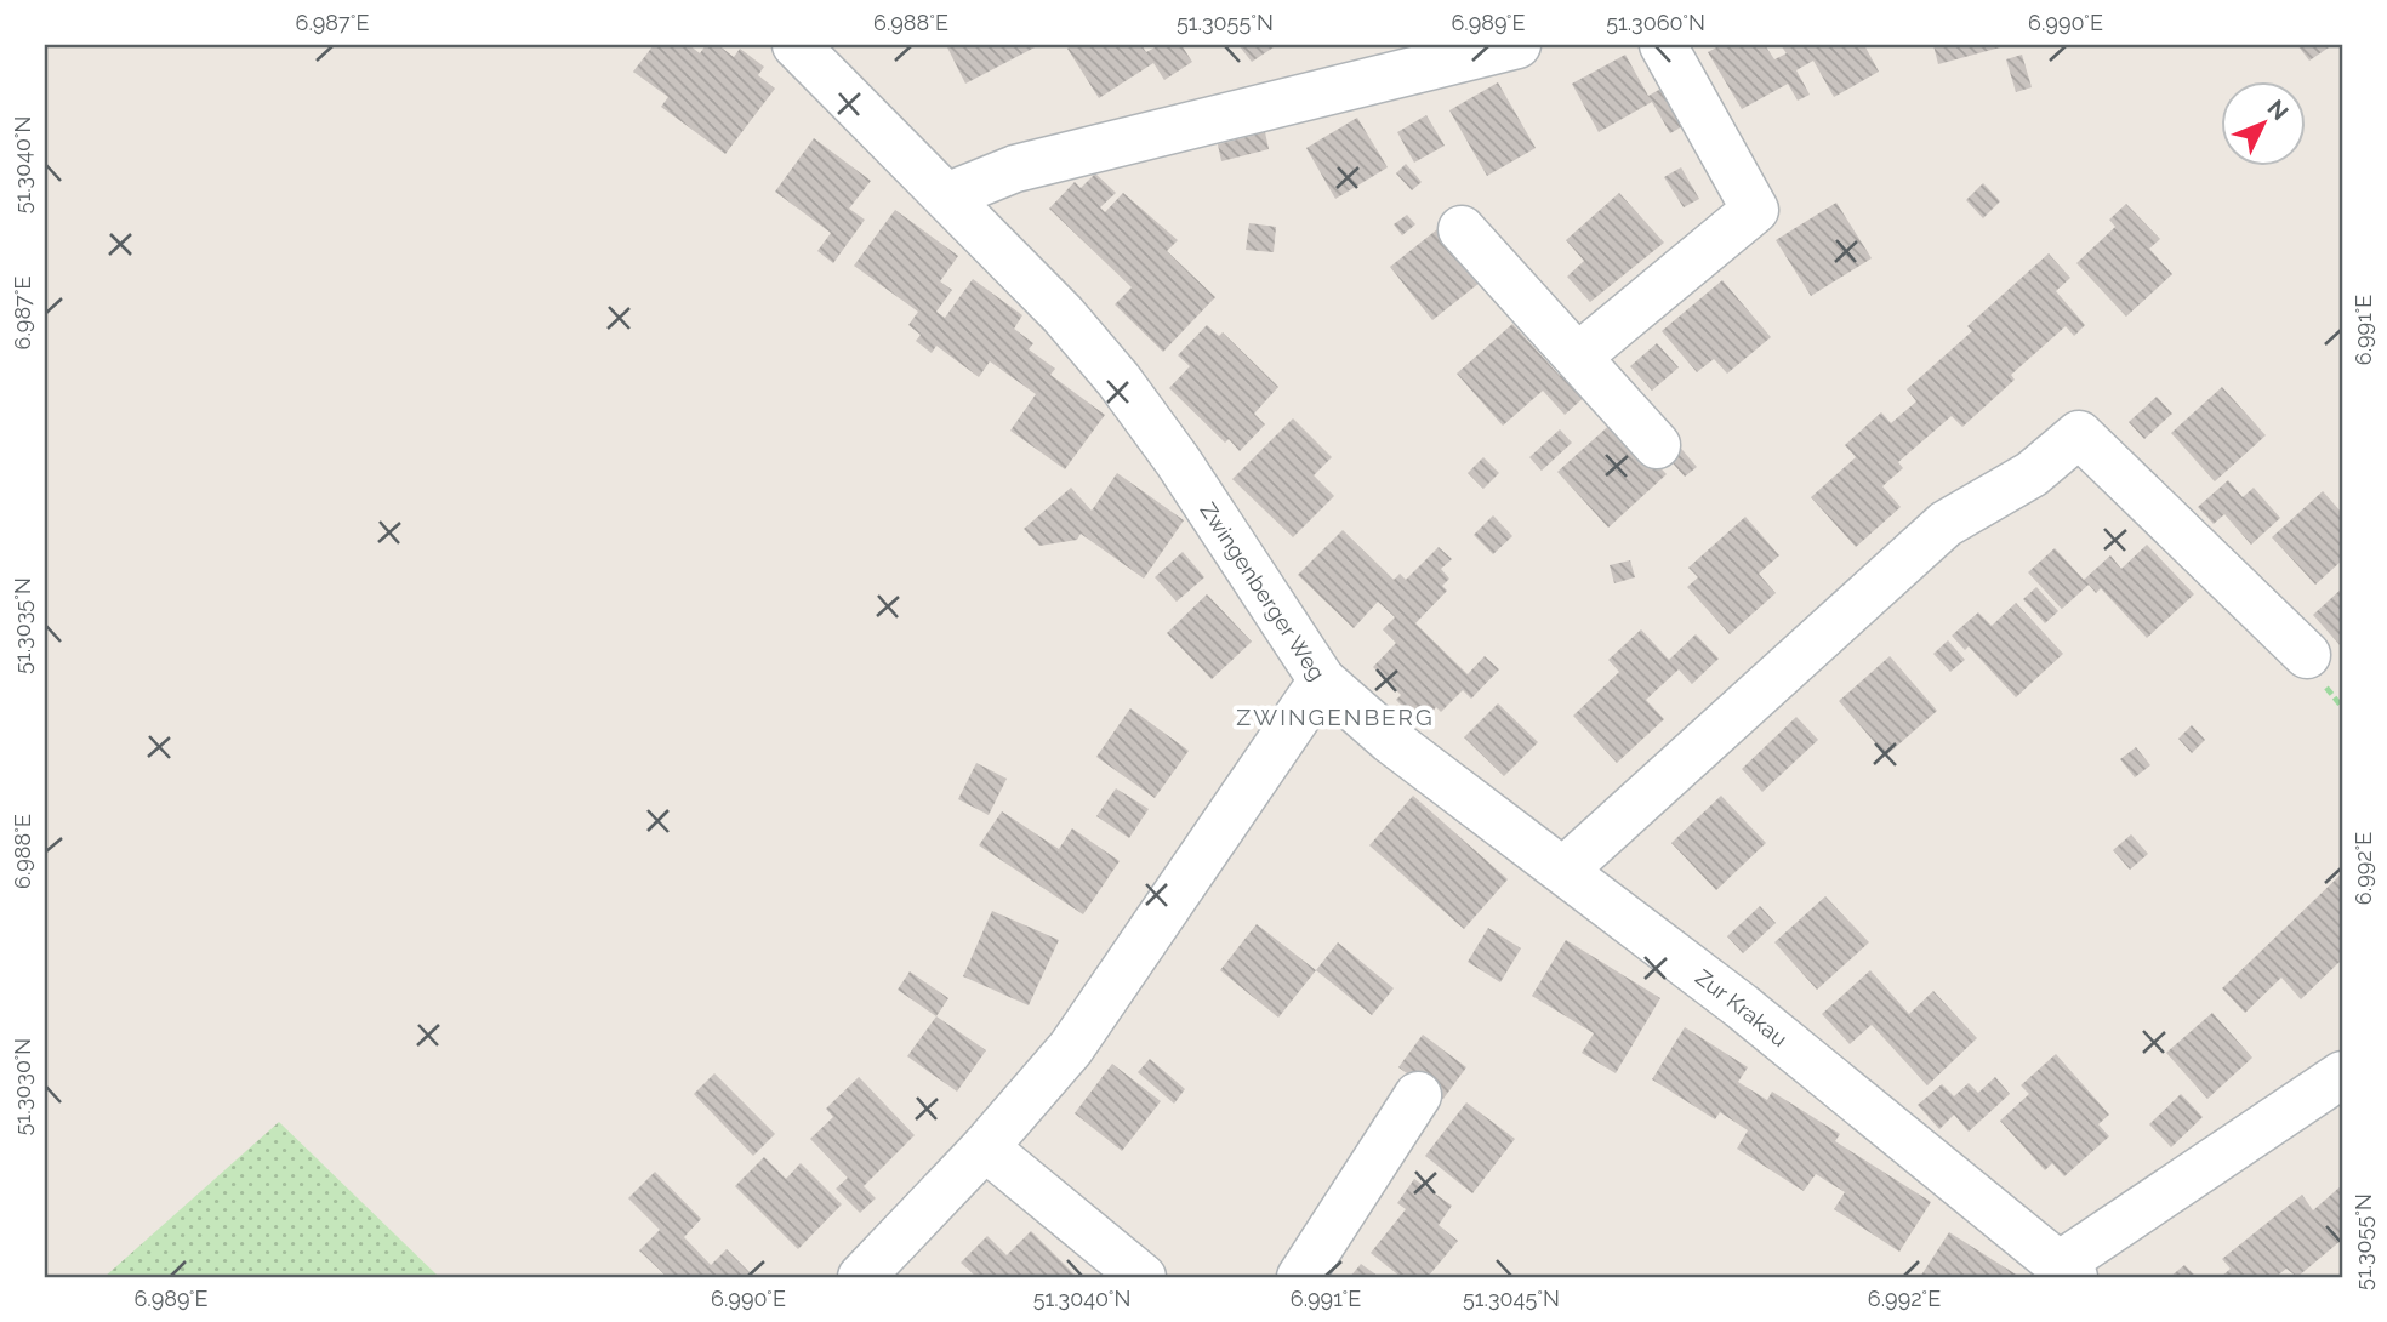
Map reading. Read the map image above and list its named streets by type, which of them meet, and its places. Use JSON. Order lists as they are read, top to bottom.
{
  "streets": {
    "street": ["Zwingenberger Weg", "Zur Krakau"]
  },
  "crossings": [
    ["Zwingenberger Weg", "Zur Krakau"]
  ],
  "districts": ["ZWINGENBERG"],
  "north": "top right",
  "coordinates": [
    "6.987°E",
    "6.988°E",
    "51.3055°N",
    "6.989°E",
    "51.3060°N",
    "6.990°E",
    "51.3040°N",
    "6.991°E",
    "51.3035°N",
    "6.992°E",
    "51.3030°N",
    "51.3045°N"
  ]
}
